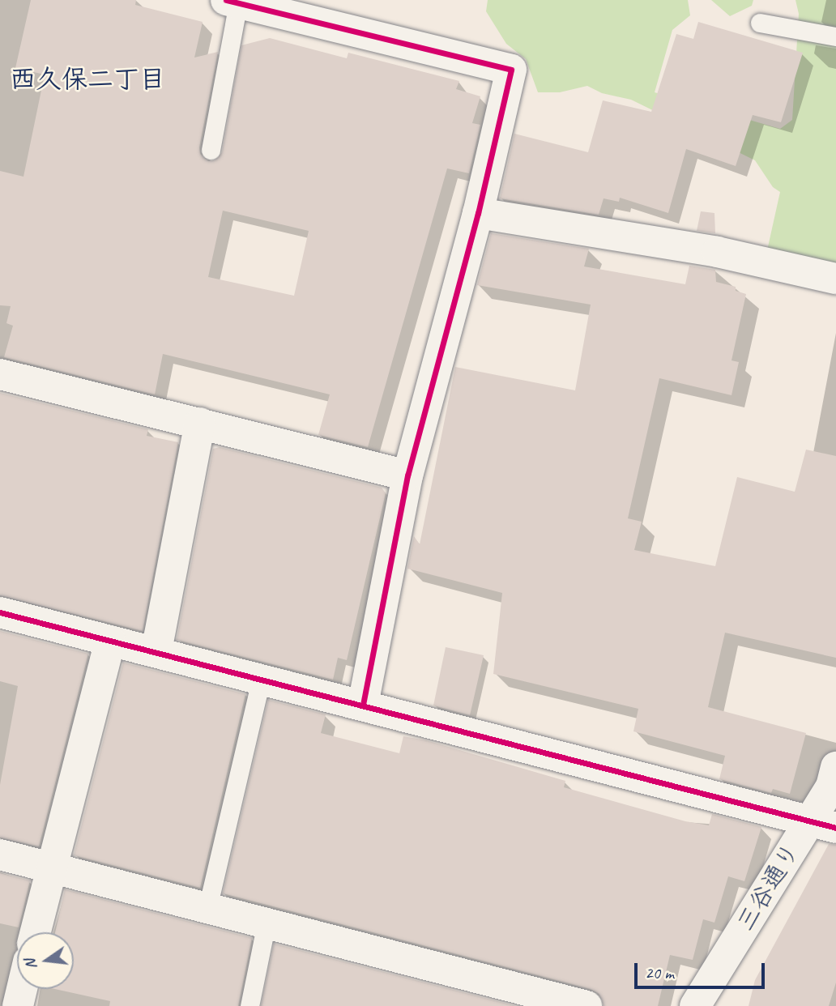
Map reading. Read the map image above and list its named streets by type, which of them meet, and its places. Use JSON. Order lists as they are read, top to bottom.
{
  "streets": {
    "street": ["三谷通り"]
  },
  "districts": ["西久保二丁目"],
  "scale_bar": "20 m",
  "north": "left"
}
